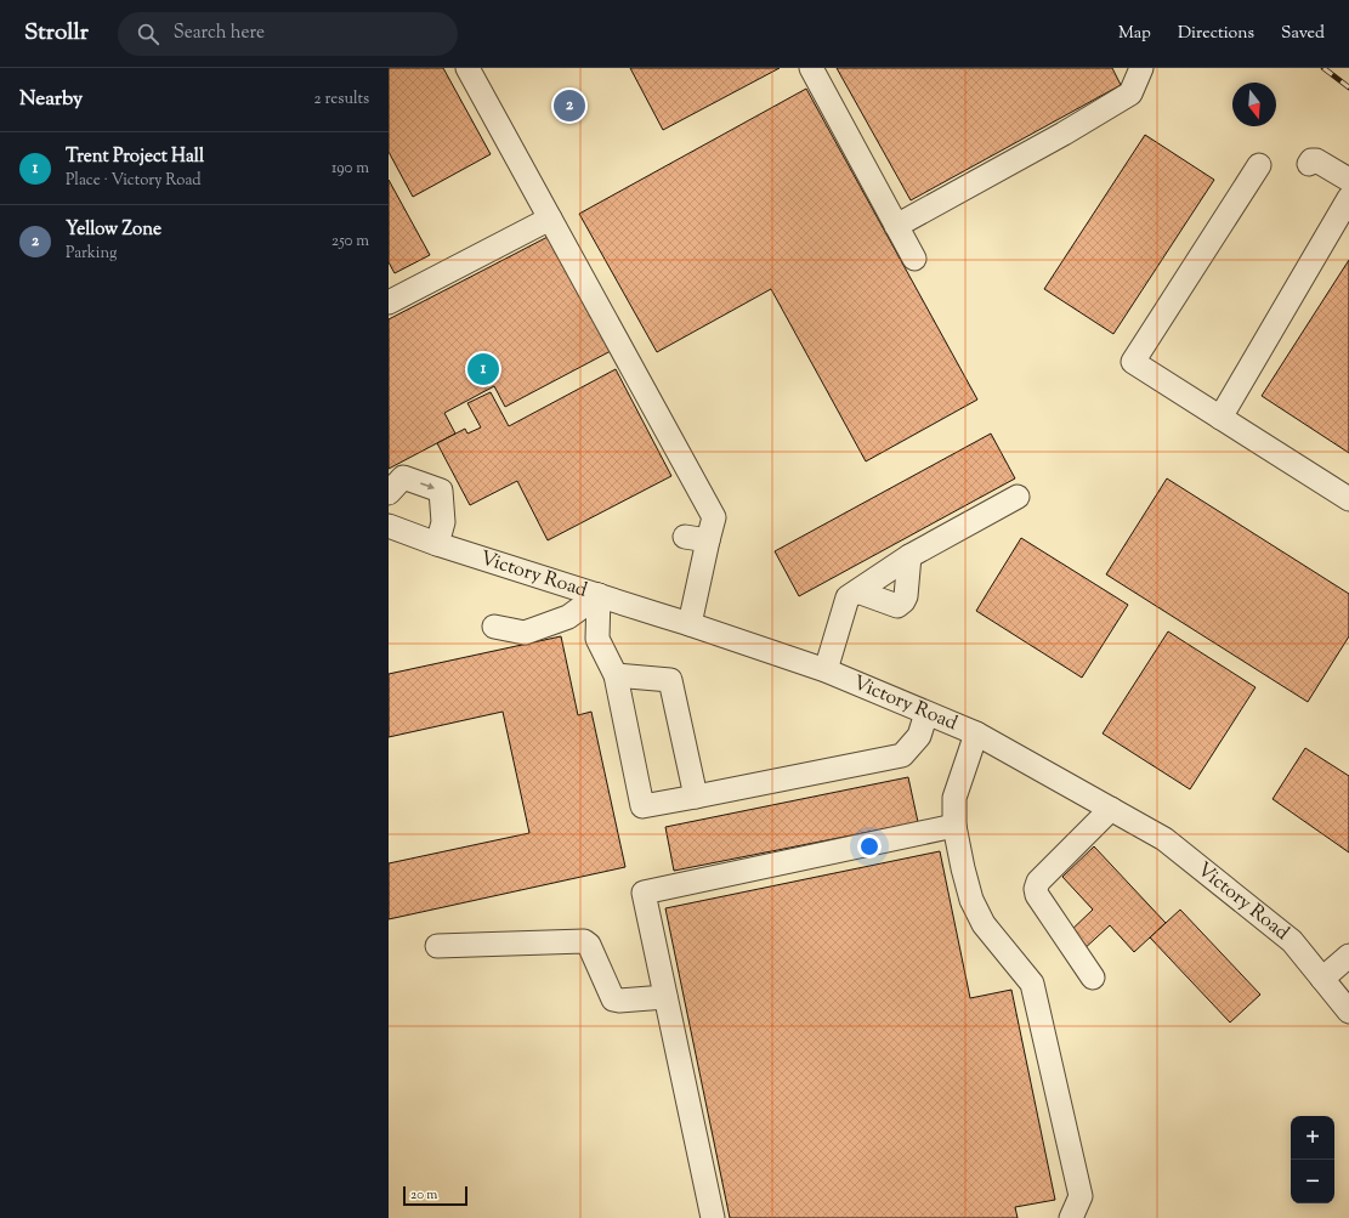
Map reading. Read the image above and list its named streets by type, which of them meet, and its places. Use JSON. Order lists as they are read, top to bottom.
{
  "streets": {
    "street": ["Victory Road"]
  },
  "scale_bar": "20 m",
  "north": "bottom",
  "page": {
    "header": "Strollr",
    "search": "Search here",
    "nav": ["Map", "Directions", "Saved"],
    "heading": ["Nearby", "2 results"],
    "pins": ["2", "1"],
    "list": [
      {
        "mark": "1",
        "name": "Trent Project Hall",
        "note": "Place · Victory Road",
        "value": "190 m"
      },
      {
        "mark": "2",
        "name": "Yellow Zone",
        "note": "Parking",
        "value": "250 m"
      }
    ],
    "map_buttons": ["+", "−"],
    "scale": "20 m"
  }
}
